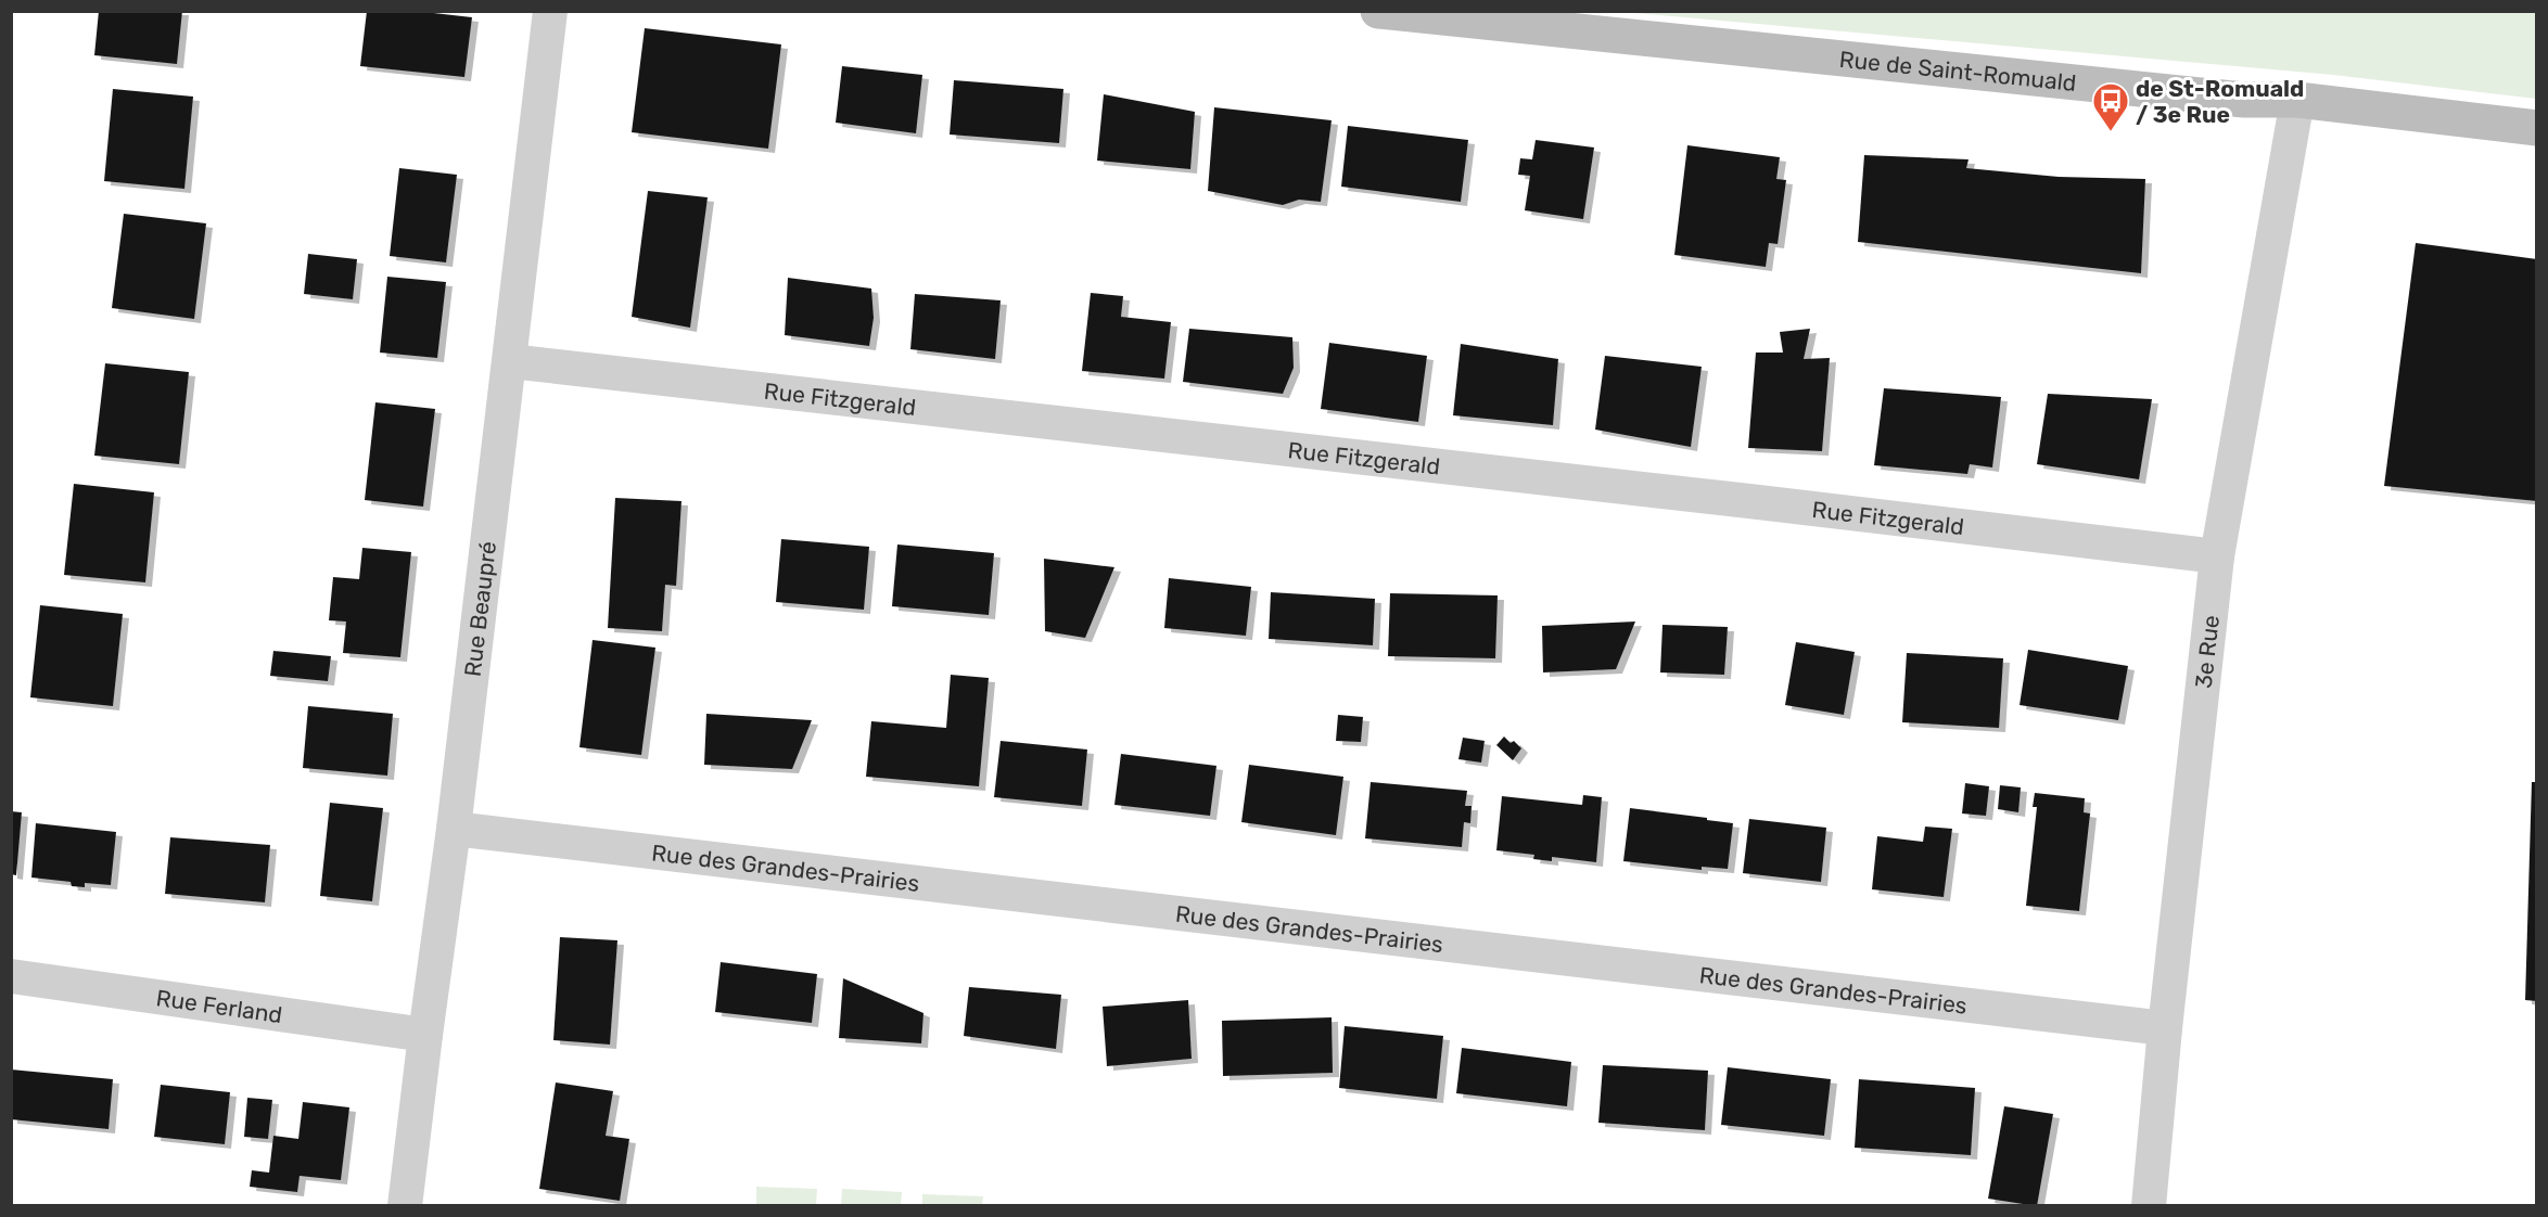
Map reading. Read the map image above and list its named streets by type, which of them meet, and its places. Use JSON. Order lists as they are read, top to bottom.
{
  "streets": {
    "street": [
      "Rue de Saint-Romuald",
      "Rue Fitzgerald",
      "Rue Beaupré",
      "3e Rue",
      "Rue des Grandes-Prairies",
      "Rue Ferland"
    ]
  },
  "crossings": [
    ["Rue de Saint-Romuald", "3e Rue"],
    ["Rue Fitzgerald", "Rue Beaupré"],
    ["Rue Fitzgerald", "3e Rue"],
    ["Rue Beaupré", "Rue des Grandes-Prairies"],
    ["Rue Beaupré", "Rue Ferland"],
    ["3e Rue", "Rue des Grandes-Prairies"]
  ],
  "places": {
    "bus stop": ["de St-Romuald / 3e Rue"]
  }
}
